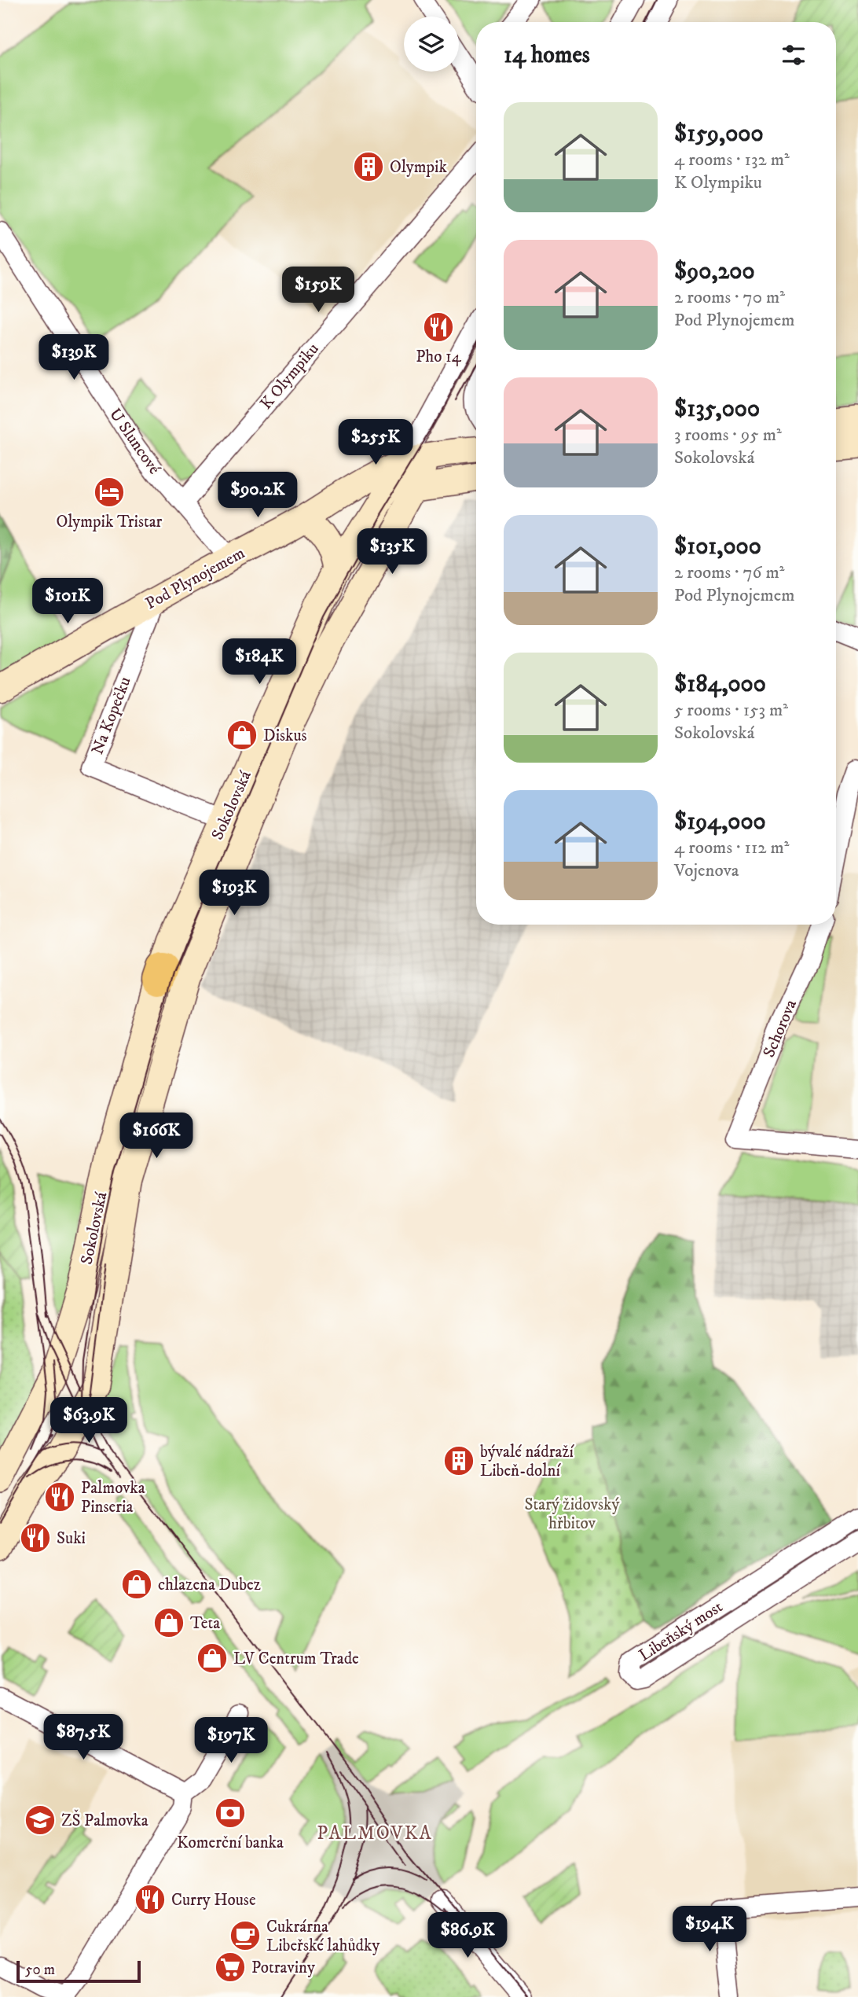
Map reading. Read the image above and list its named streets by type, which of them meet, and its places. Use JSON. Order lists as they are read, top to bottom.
{
  "streets": {
    "main road": ["Pod Plynojemem", "Sokolovská"],
    "street": [
      "K Olympiku",
      "U Sluncové",
      "Na Kopečku",
      "Schorova",
      "Libeňský most"
    ]
  },
  "crossings": [
    ["K Olympiku", "U Sluncové"],
    ["U Sluncové", "Pod Plynojemem"],
    ["Pod Plynojemem", "Na Kopečku"],
    ["Pod Plynojemem", "Sokolovská"],
    ["Na Kopečku", "Sokolovská"]
  ],
  "districts": ["PALMOVKA"],
  "parks": ["Starý židovský hřbitov"],
  "places": {
    "building": ["Olympik", "bývalé nádraží Libeň-dolní"],
    "restaurant": [
      "Pho 14",
      "Palmovka Pinseria",
      "Suki",
      "Curry House"
    ],
    "hotel": ["Olympik Tristar"],
    "shop": [
      "Diskus",
      "chlazena Dubez",
      "Teta",
      "LV Centrum Trade"
    ],
    "bank": ["Komerční banka"],
    "school or university": ["ZŠ Palmovka"],
    "cafe": ["Cukrárna Libeřské lahůdky"],
    "supermarket": ["Potraviny"]
  },
  "scale_bar": "50 m",
  "page": {
    "heading": "14 homes",
    "list": [
      {
        "name": "$159,000",
        "note": "4 rooms · 132 m² · K Olympiku"
      },
      {
        "name": "$90,200",
        "note": "2 rooms · 70 m² · Pod Plynojemem"
      },
      {
        "name": "$135,000",
        "note": "3 rooms · 95 m² · Sokolovská"
      },
      {
        "name": "$101,000",
        "note": "2 rooms · 76 m² · Pod Plynojemem"
      },
      {
        "name": "$184,000",
        "note": "5 rooms · 153 m² · Sokolovská"
      },
      {
        "name": "$194,000",
        "note": "4 rooms · 112 m² · Vojenova"
      }
    ],
    "price": [
      "$159K",
      "$139K",
      "$255K",
      "$90.2K",
      "$135K",
      "$101K",
      "$184K",
      "$193K",
      "$166K",
      "$63.9K",
      "$87.5K",
      "$197K",
      "$194K",
      "$86.9K"
    ],
    "scale": "50 m"
  }
}
